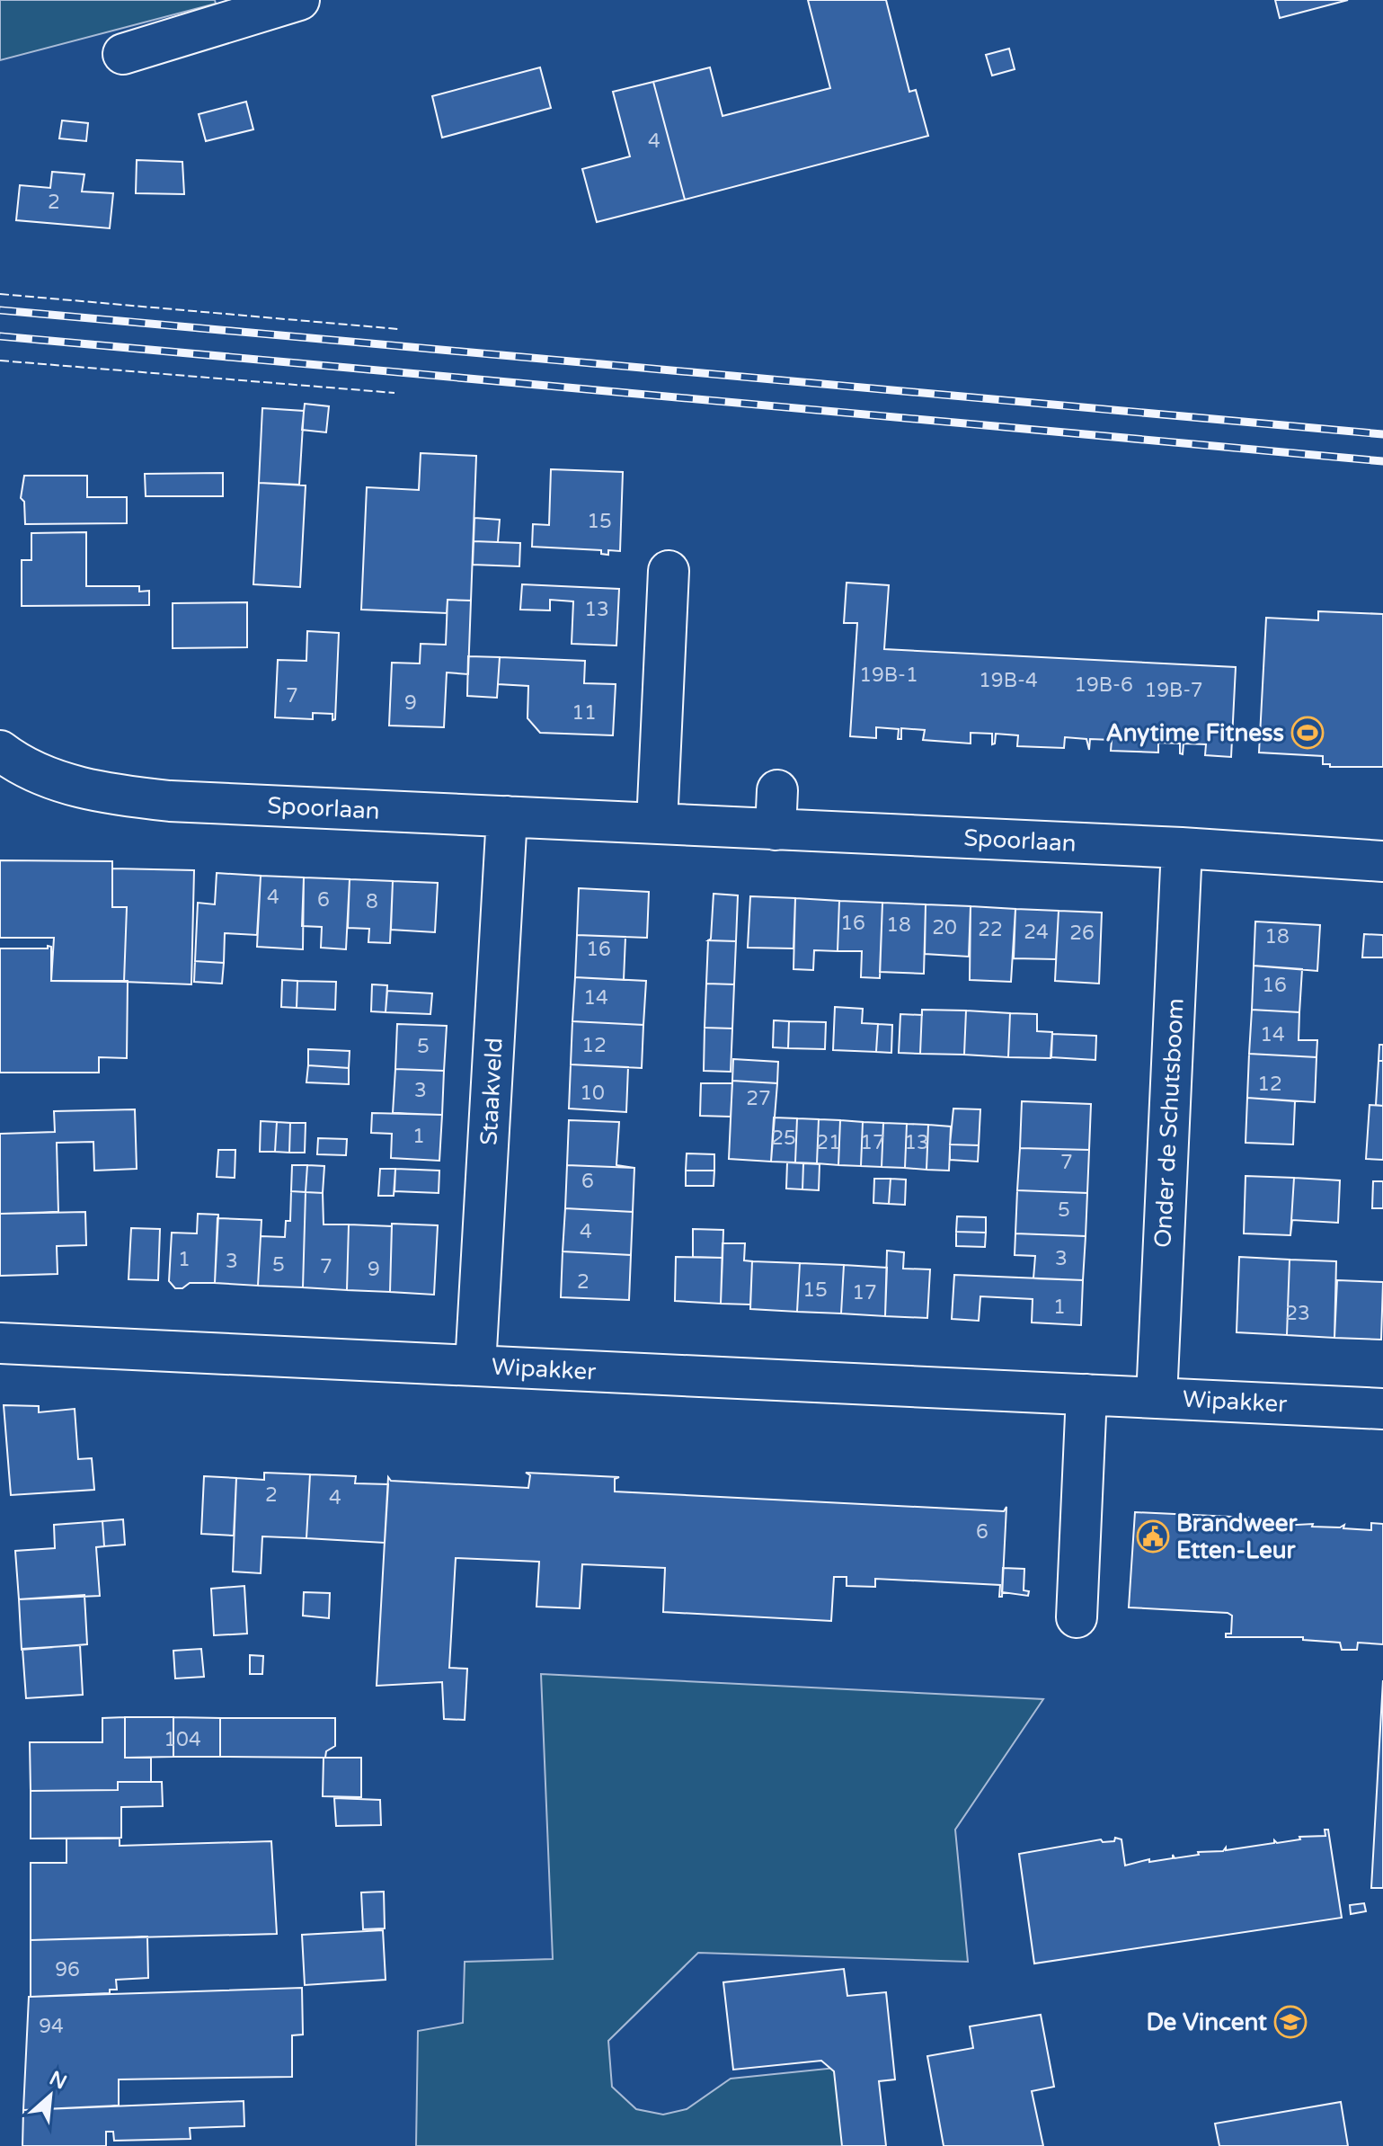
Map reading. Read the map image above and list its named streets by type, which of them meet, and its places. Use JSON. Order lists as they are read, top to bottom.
{
  "streets": {
    "street": [
      "Spoorlaan",
      "Staakveld",
      "Onder de Schutsboom",
      "Wipakker"
    ]
  },
  "crossings": [
    ["Spoorlaan", "Staakveld"],
    ["Spoorlaan", "Onder de Schutsboom"],
    ["Staakveld", "Wipakker"],
    ["Onder de Schutsboom", "Wipakker"]
  ],
  "places": {
    "sports": ["Anytime Fitness"],
    "public building": ["Brandweer Etten-Leur"],
    "school or university": ["De Vincent"]
  },
  "house_numbers": [
    "4",
    "2",
    "15",
    "13",
    "19B-1",
    "19B-4",
    "19B-6",
    "19B-7",
    "7",
    "9",
    "11",
    "4",
    "6",
    "8",
    "16",
    "18",
    "20",
    "22",
    "24",
    "26",
    "18",
    "16",
    "16",
    "14",
    "14",
    "12",
    "5",
    "12",
    "3",
    "10",
    "27",
    "1",
    "25",
    "21",
    "17",
    "13",
    "7",
    "6",
    "5",
    "4",
    "3",
    "1",
    "3",
    "5",
    "7",
    "9",
    "2",
    "15",
    "17",
    "1",
    "23",
    "2",
    "4",
    "6",
    "104",
    "96",
    "94"
  ],
  "north": "top right"
}
